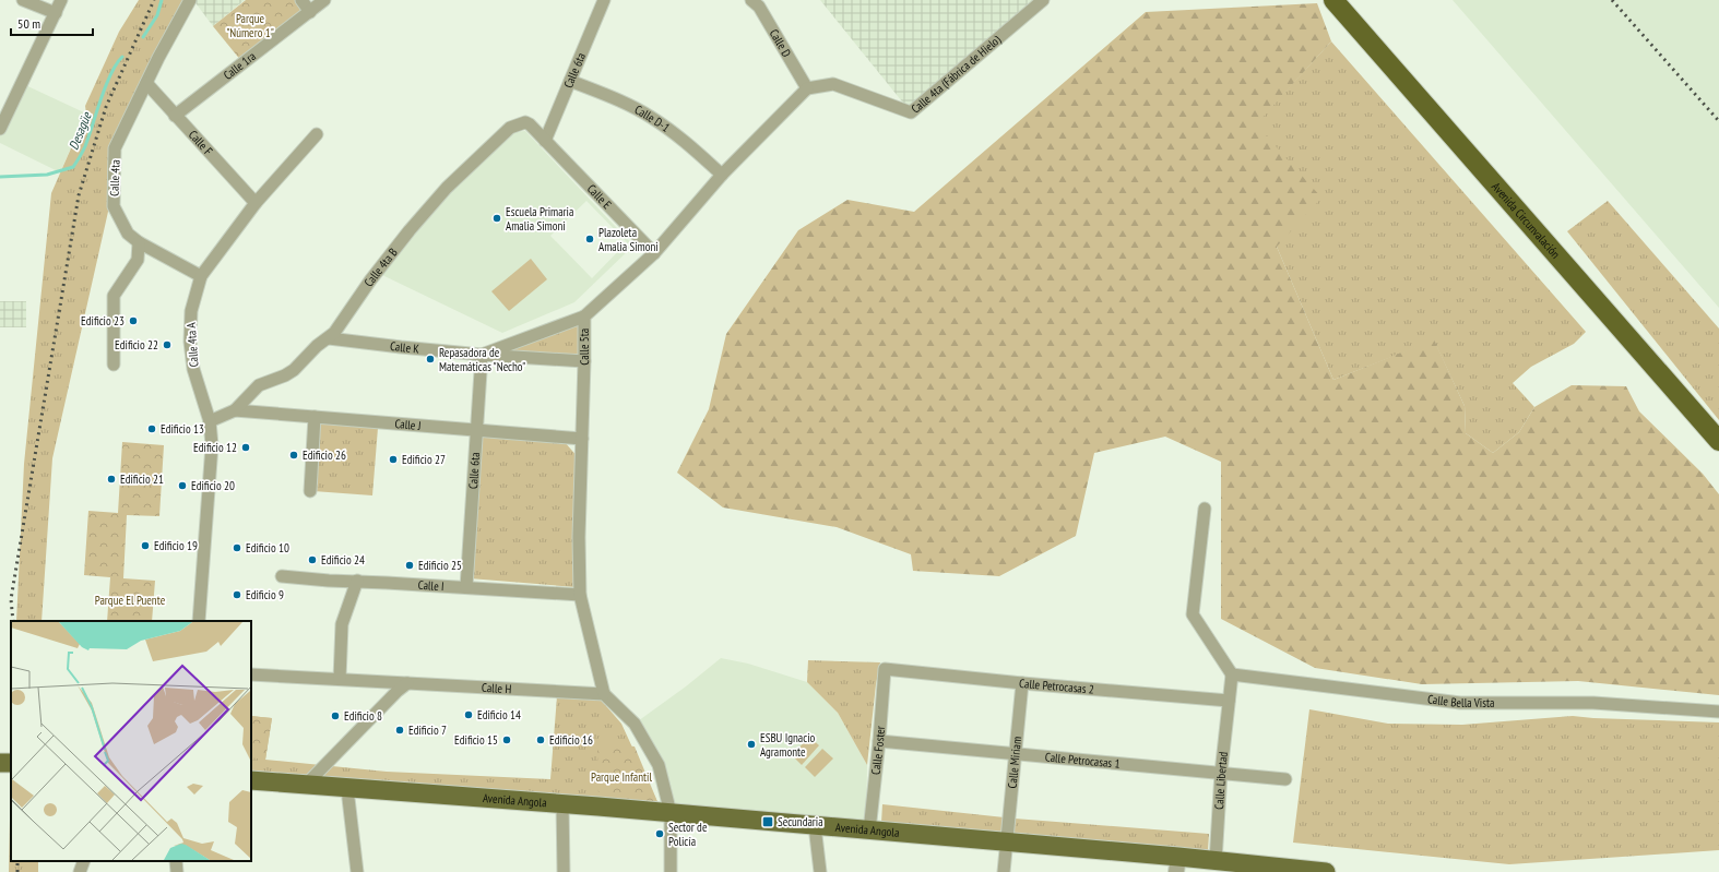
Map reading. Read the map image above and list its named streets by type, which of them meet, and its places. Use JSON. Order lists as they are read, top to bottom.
{
  "streets": {
    "highway": ["Avenida Circunvalación"],
    "main road": ["Avenida Angola"],
    "street": [
      "Calle D",
      "Calle 1ra",
      "Calle 6ta",
      "Calle 4ta (Fábrica de Hielo)",
      "Calle D-1",
      "Calle F",
      "Calle 4ta",
      "Calle E",
      "Calle 4ta B",
      "Calle 4ta A",
      "Calle K",
      "Calle 5ta",
      "Calle J",
      "Calle I",
      "Calle Petrocasas 2",
      "Calle H",
      "Calle Bella Vista",
      "Calle Foster",
      "Calle Petrocasas 1",
      "Calle Miriam",
      "Calle Libertad"
    ]
  },
  "crossings": [
    ["Calle D", "Calle 4ta (Fábrica de Hielo)"],
    ["Calle D", "Calle 5ta"],
    ["Calle 1ra", "Calle F"],
    ["Calle 6ta", "Calle D-1"],
    ["Calle 6ta", "Calle E"],
    ["Calle 6ta", "Calle 4ta B"],
    ["Calle 6ta", "Calle K"],
    ["Calle 6ta", "Calle J"],
    ["Calle 6ta", "Calle I"],
    ["Calle 4ta (Fábrica de Hielo)", "Calle 5ta"],
    ["Calle D-1", "Calle 5ta"],
    ["Calle F", "Calle 4ta"],
    ["Calle F", "Calle 4ta A"],
    ["Calle 4ta", "Calle 4ta A"],
    ["Calle E", "Calle 4ta B"],
    ["Calle E", "Calle 5ta"],
    ["Calle 4ta B", "Calle 4ta A"],
    ["Calle 4ta B", "Calle K"],
    ["Calle 4ta B", "Calle J"],
    ["Calle K", "Calle 5ta"],
    ["Calle 5ta", "Calle J"],
    ["Calle 5ta", "Calle I"],
    ["Calle 5ta", "Calle H"],
    ["Calle Petrocasas 2", "Calle Foster"],
    ["Calle Petrocasas 2", "Calle Miriam"],
    ["Calle Petrocasas 2", "Calle Libertad"],
    ["Calle Foster", "Calle Petrocasas 1"],
    ["Calle Foster", "Avenida Angola"],
    ["Calle Petrocasas 1", "Calle Miriam"],
    ["Calle Petrocasas 1", "Calle Libertad"],
    ["Calle Miriam", "Avenida Angola"],
    ["Calle Libertad", "Avenida Angola"]
  ],
  "water": ["Desagüe"],
  "parks": ["Parque \"Número 1\"", "Parque El Puente", "Parque Infantil"],
  "places": {
    "other": [
      "Escuela Primaria Amalia Simoni",
      "Plazoleta Amalia Simoni",
      "Edificio 23",
      "Edificio 22",
      "Repasadora de Matemáticas \"Necho\"",
      "Edificio 13",
      "Edificio 12",
      "Edificio 26",
      "Edificio 27",
      "Edificio 21",
      "Edificio 20",
      "Edificio 19",
      "Edificio 10",
      "Edificio 24",
      "Edificio 25",
      "Edificio 9",
      "Edificio 14",
      "Edificio 8",
      "Edificio 7",
      "Edificio 15",
      "Edificio 16",
      "ESBU Ignacio Agramonte",
      "Sector de Policía"
    ],
    "transit": ["Secundaria"]
  },
  "scale_bar": "50 m"
}
